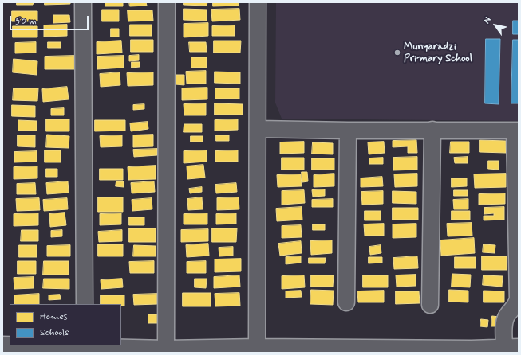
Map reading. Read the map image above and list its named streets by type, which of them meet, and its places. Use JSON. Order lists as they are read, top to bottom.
{
  "places": ["Munyaradzi Primary School"],
  "legend": ["Homes", "Schools"],
  "scale_bar": "50 m",
  "north": "top left"
}
